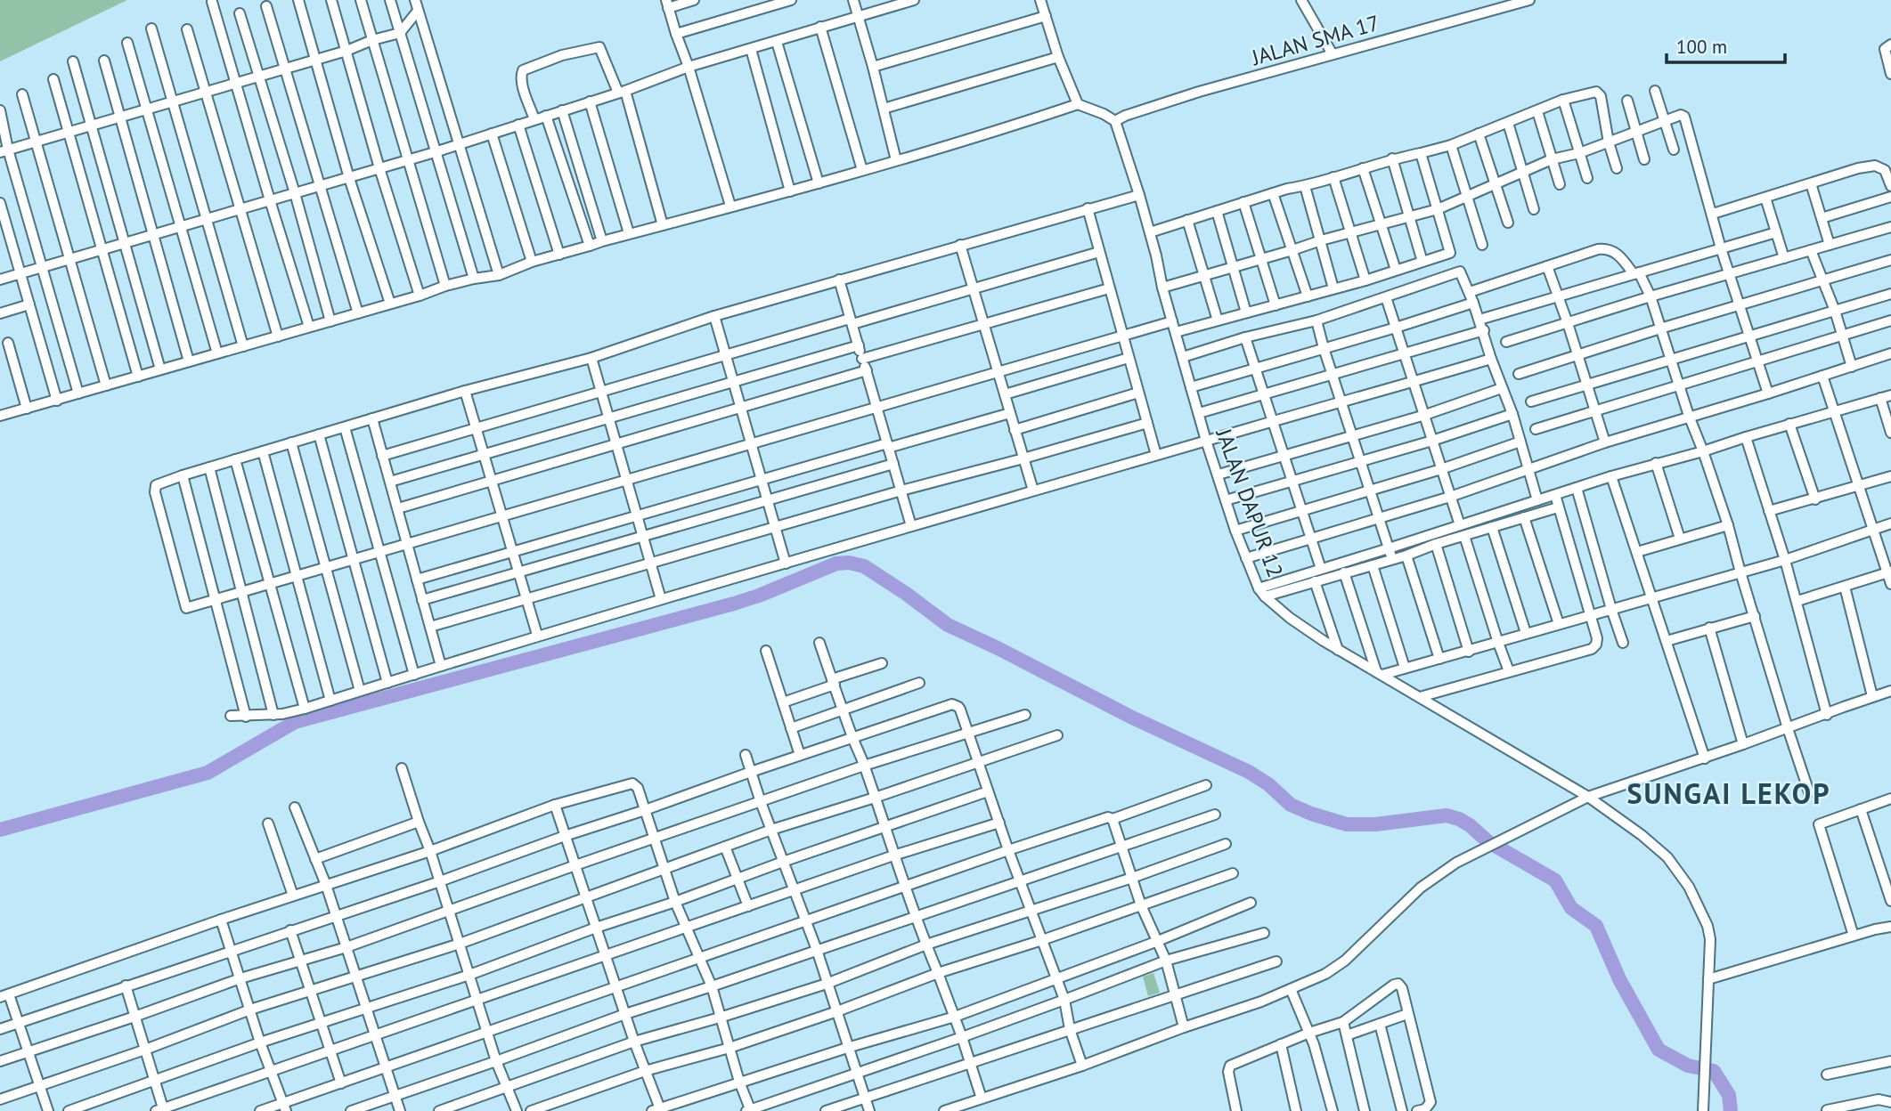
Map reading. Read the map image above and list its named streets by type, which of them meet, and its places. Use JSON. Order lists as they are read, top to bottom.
{
  "streets": {
    "street": ["JALAN SMA 17", "JALAN DAPUR 12"]
  },
  "crossings": [
    ["JALAN SMA 17", "JALAN DAPUR 12"]
  ],
  "districts": ["SUNGAI LEKOP"],
  "scale_bar": "100 m"
}
